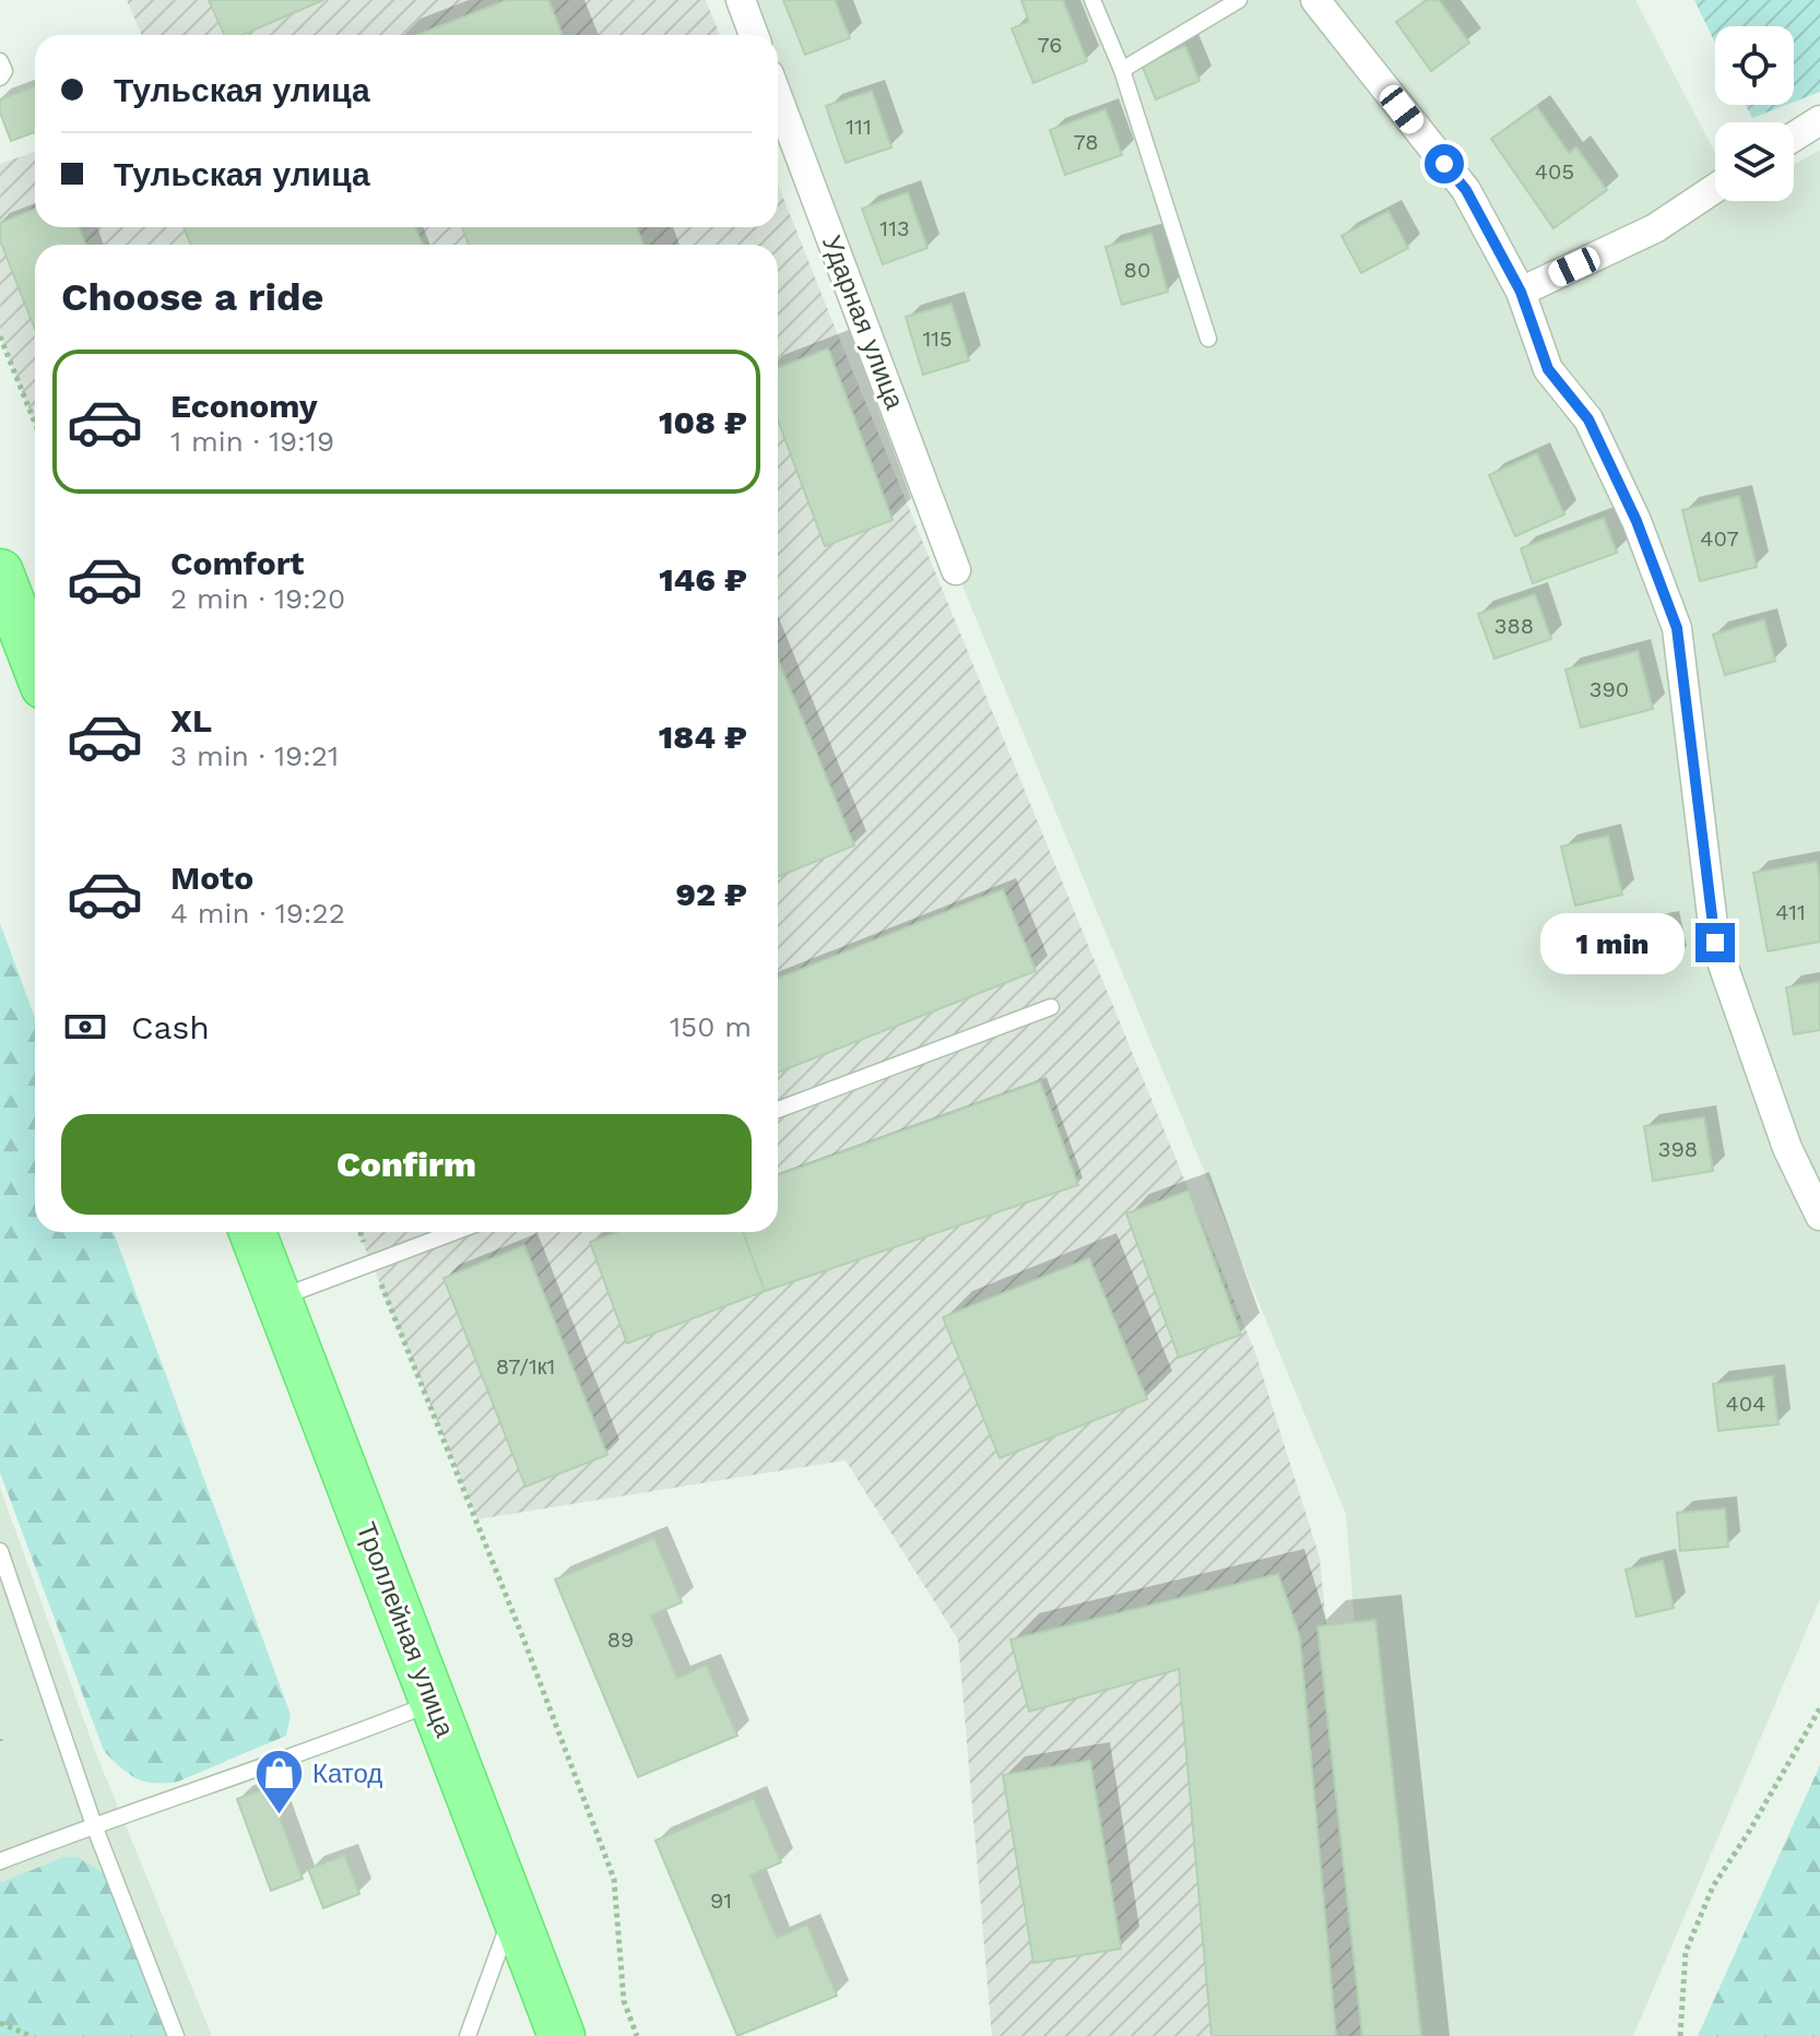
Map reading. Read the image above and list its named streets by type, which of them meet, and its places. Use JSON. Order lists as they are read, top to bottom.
{
  "streets": {
    "main road": ["Троллейная улица"],
    "street": ["Ударная улица"]
  },
  "places": {
    "shop": ["Катод"]
  },
  "house_numbers": [
    "76",
    "111",
    "78",
    "405",
    "113",
    "80",
    "115",
    "407",
    "388",
    "390",
    "411",
    "398",
    "87/1к1",
    "404",
    "89",
    "91"
  ],
  "page": {
    "banner": ["Тульская улица", "Тульская улица"],
    "heading": "Choose a ride",
    "list": [
      {
        "name": "Economy",
        "note": "1 min · 19:19",
        "value": "108 ₽"
      },
      {
        "name": "Comfort",
        "note": "2 min · 19:20",
        "value": "146 ₽"
      },
      {
        "name": "XL",
        "note": "3 min · 19:21",
        "value": "184 ₽"
      },
      {
        "name": "Moto",
        "note": "4 min · 19:22",
        "value": "92 ₽"
      }
    ],
    "bubble": "1 min",
    "pay": ["Cash", "150 m"],
    "buttons": "Confirm"
  }
}
